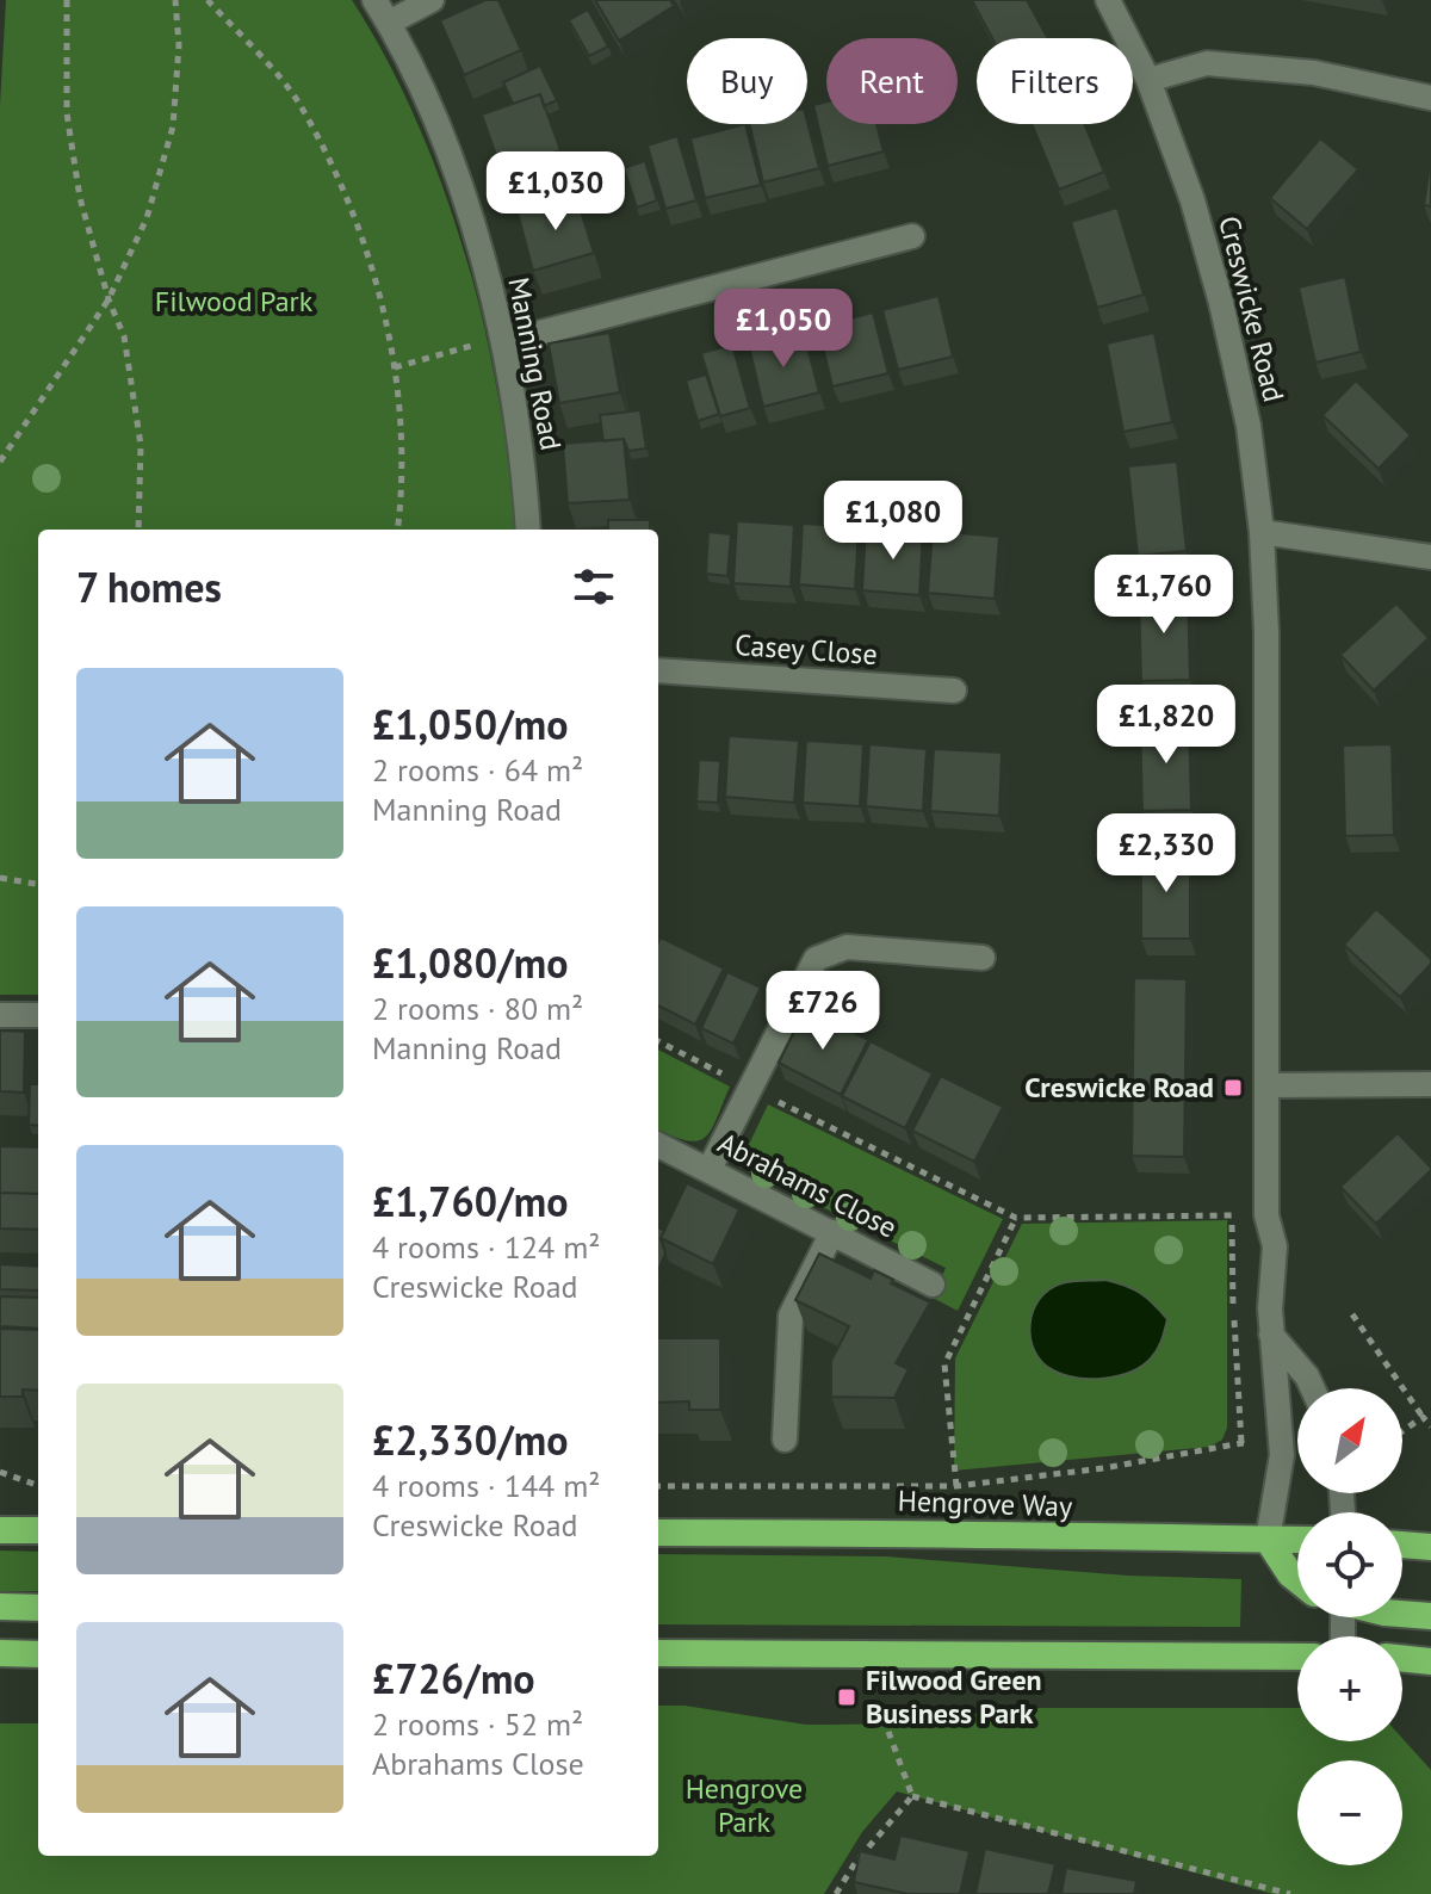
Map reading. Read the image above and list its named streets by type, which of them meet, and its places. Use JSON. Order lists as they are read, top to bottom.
{
  "streets": {
    "highway": ["Hengrove Way"],
    "street": [
      "Creswicke Road",
      "Manning Road",
      "Casey Close",
      "Abrahams Close"
    ]
  },
  "crossings": [
    ["Creswicke Road", "Hengrove Way"]
  ],
  "parks": ["Filwood Park", "Hengrove Park"],
  "places": {
    "transit": ["Creswicke Road", "Filwood Green Business Park"]
  },
  "north": "top right",
  "page": {
    "chip": ["Buy", "Rent", "Filters"],
    "price": [
      "£1,030",
      "£1,050",
      "£1,080",
      "£1,760",
      "£1,820",
      "£2,330",
      "£726"
    ],
    "heading": "7 homes",
    "list": [
      {
        "name": "£1,050/mo",
        "note": "2 rooms · 64 m² · Manning Road"
      },
      {
        "name": "£1,080/mo",
        "note": "2 rooms · 80 m² · Manning Road"
      },
      {
        "name": "£1,760/mo",
        "note": "4 rooms · 124 m² · Creswicke Road"
      },
      {
        "name": "£2,330/mo",
        "note": "4 rooms · 144 m² · Creswicke Road"
      },
      {
        "name": "£726/mo",
        "note": "2 rooms · 52 m² · Abrahams Close"
      }
    ],
    "map_buttons": ["+", "−"]
  }
}
